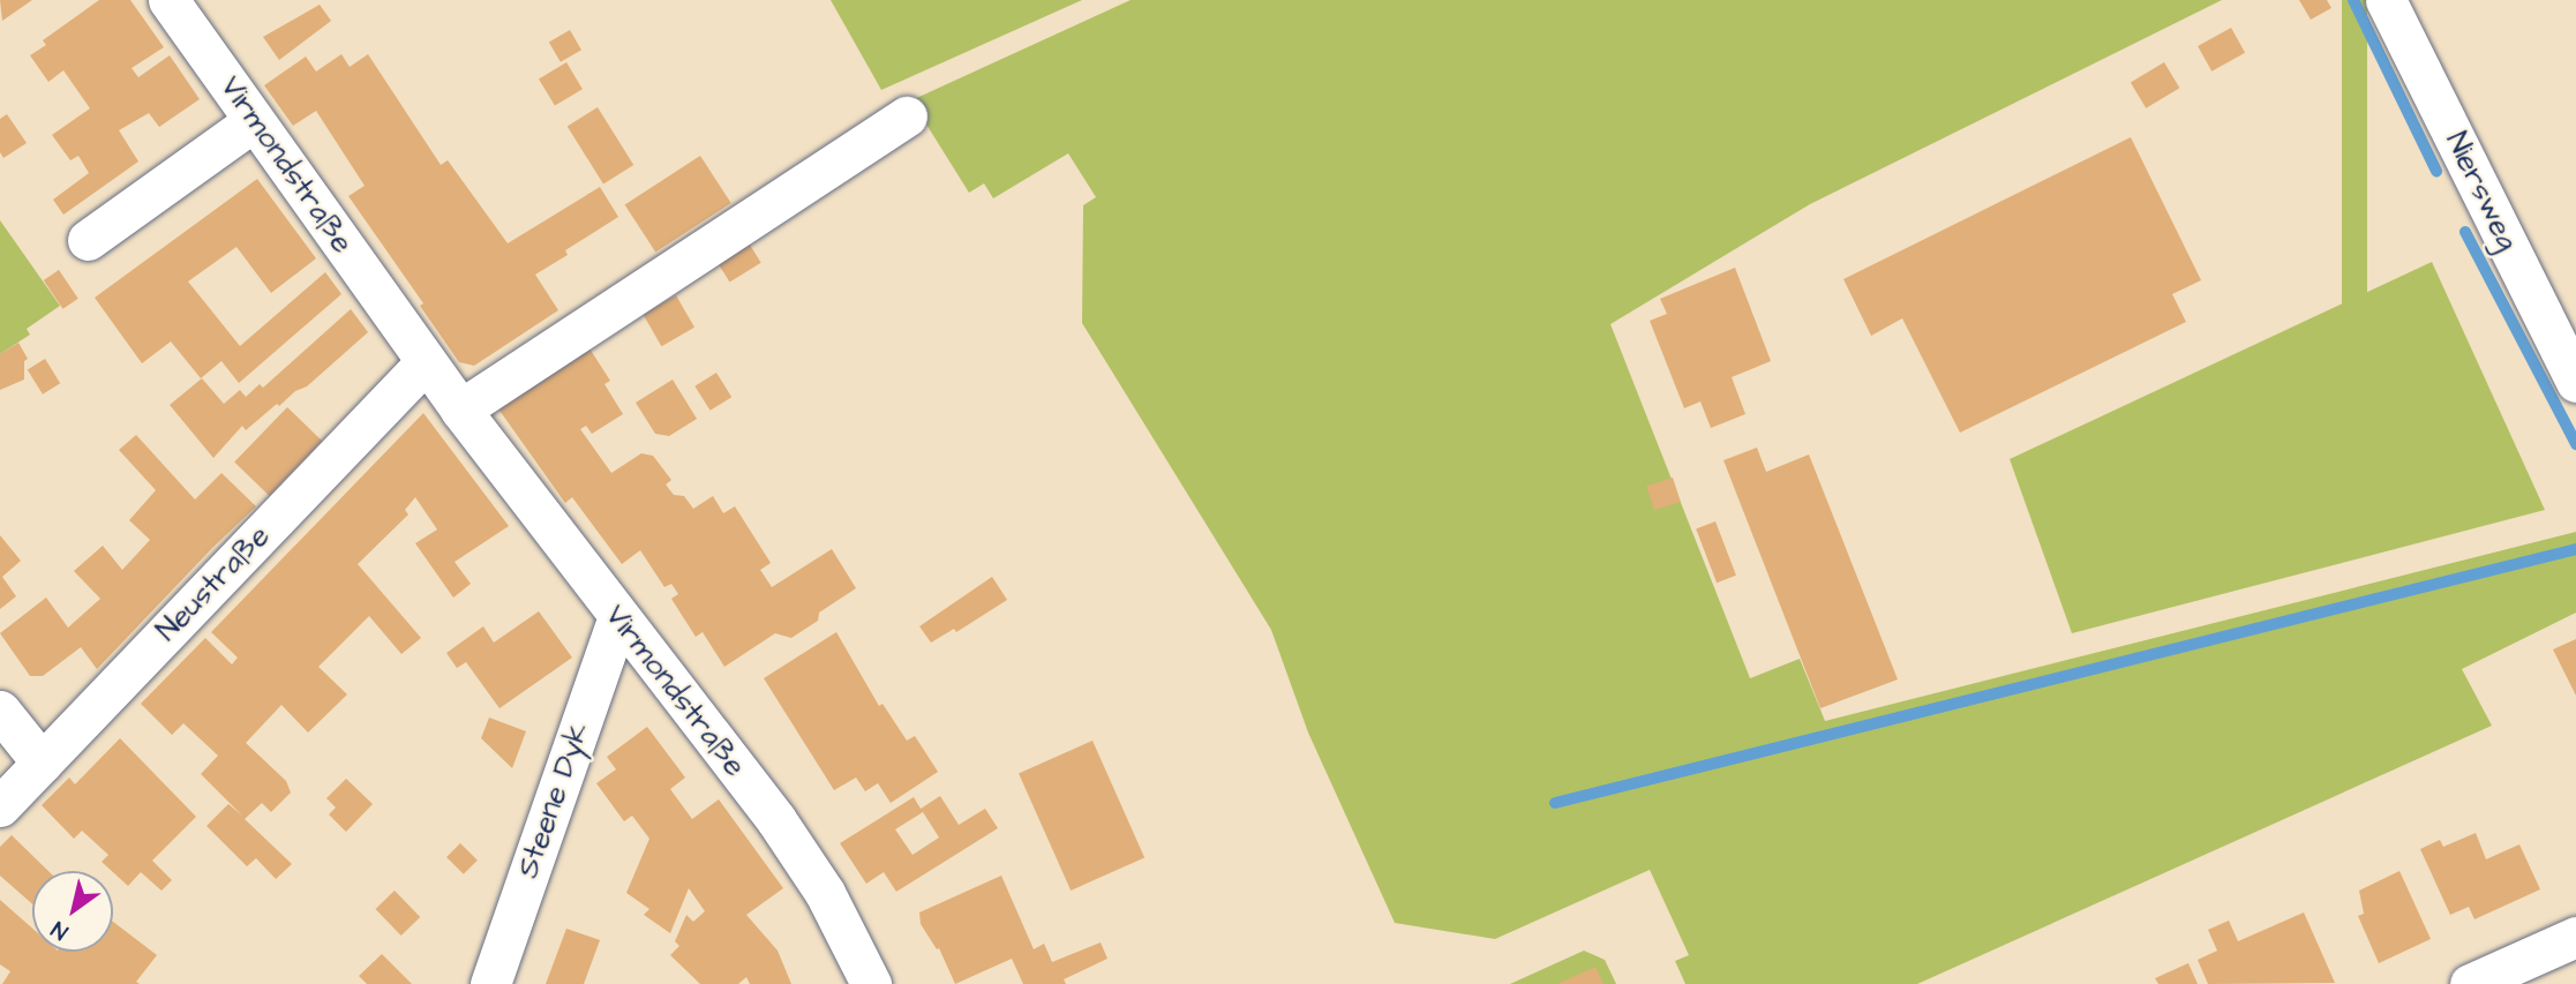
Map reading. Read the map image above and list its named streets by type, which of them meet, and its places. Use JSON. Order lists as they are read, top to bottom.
{
  "streets": {
    "street": [
      "Virmondstraße",
      "Niersweg",
      "Neustraße",
      "Steene Dyk"
    ]
  },
  "crossings": [
    ["Virmondstraße", "Neustraße"],
    ["Virmondstraße", "Steene Dyk"]
  ],
  "north": "bottom left"
}
